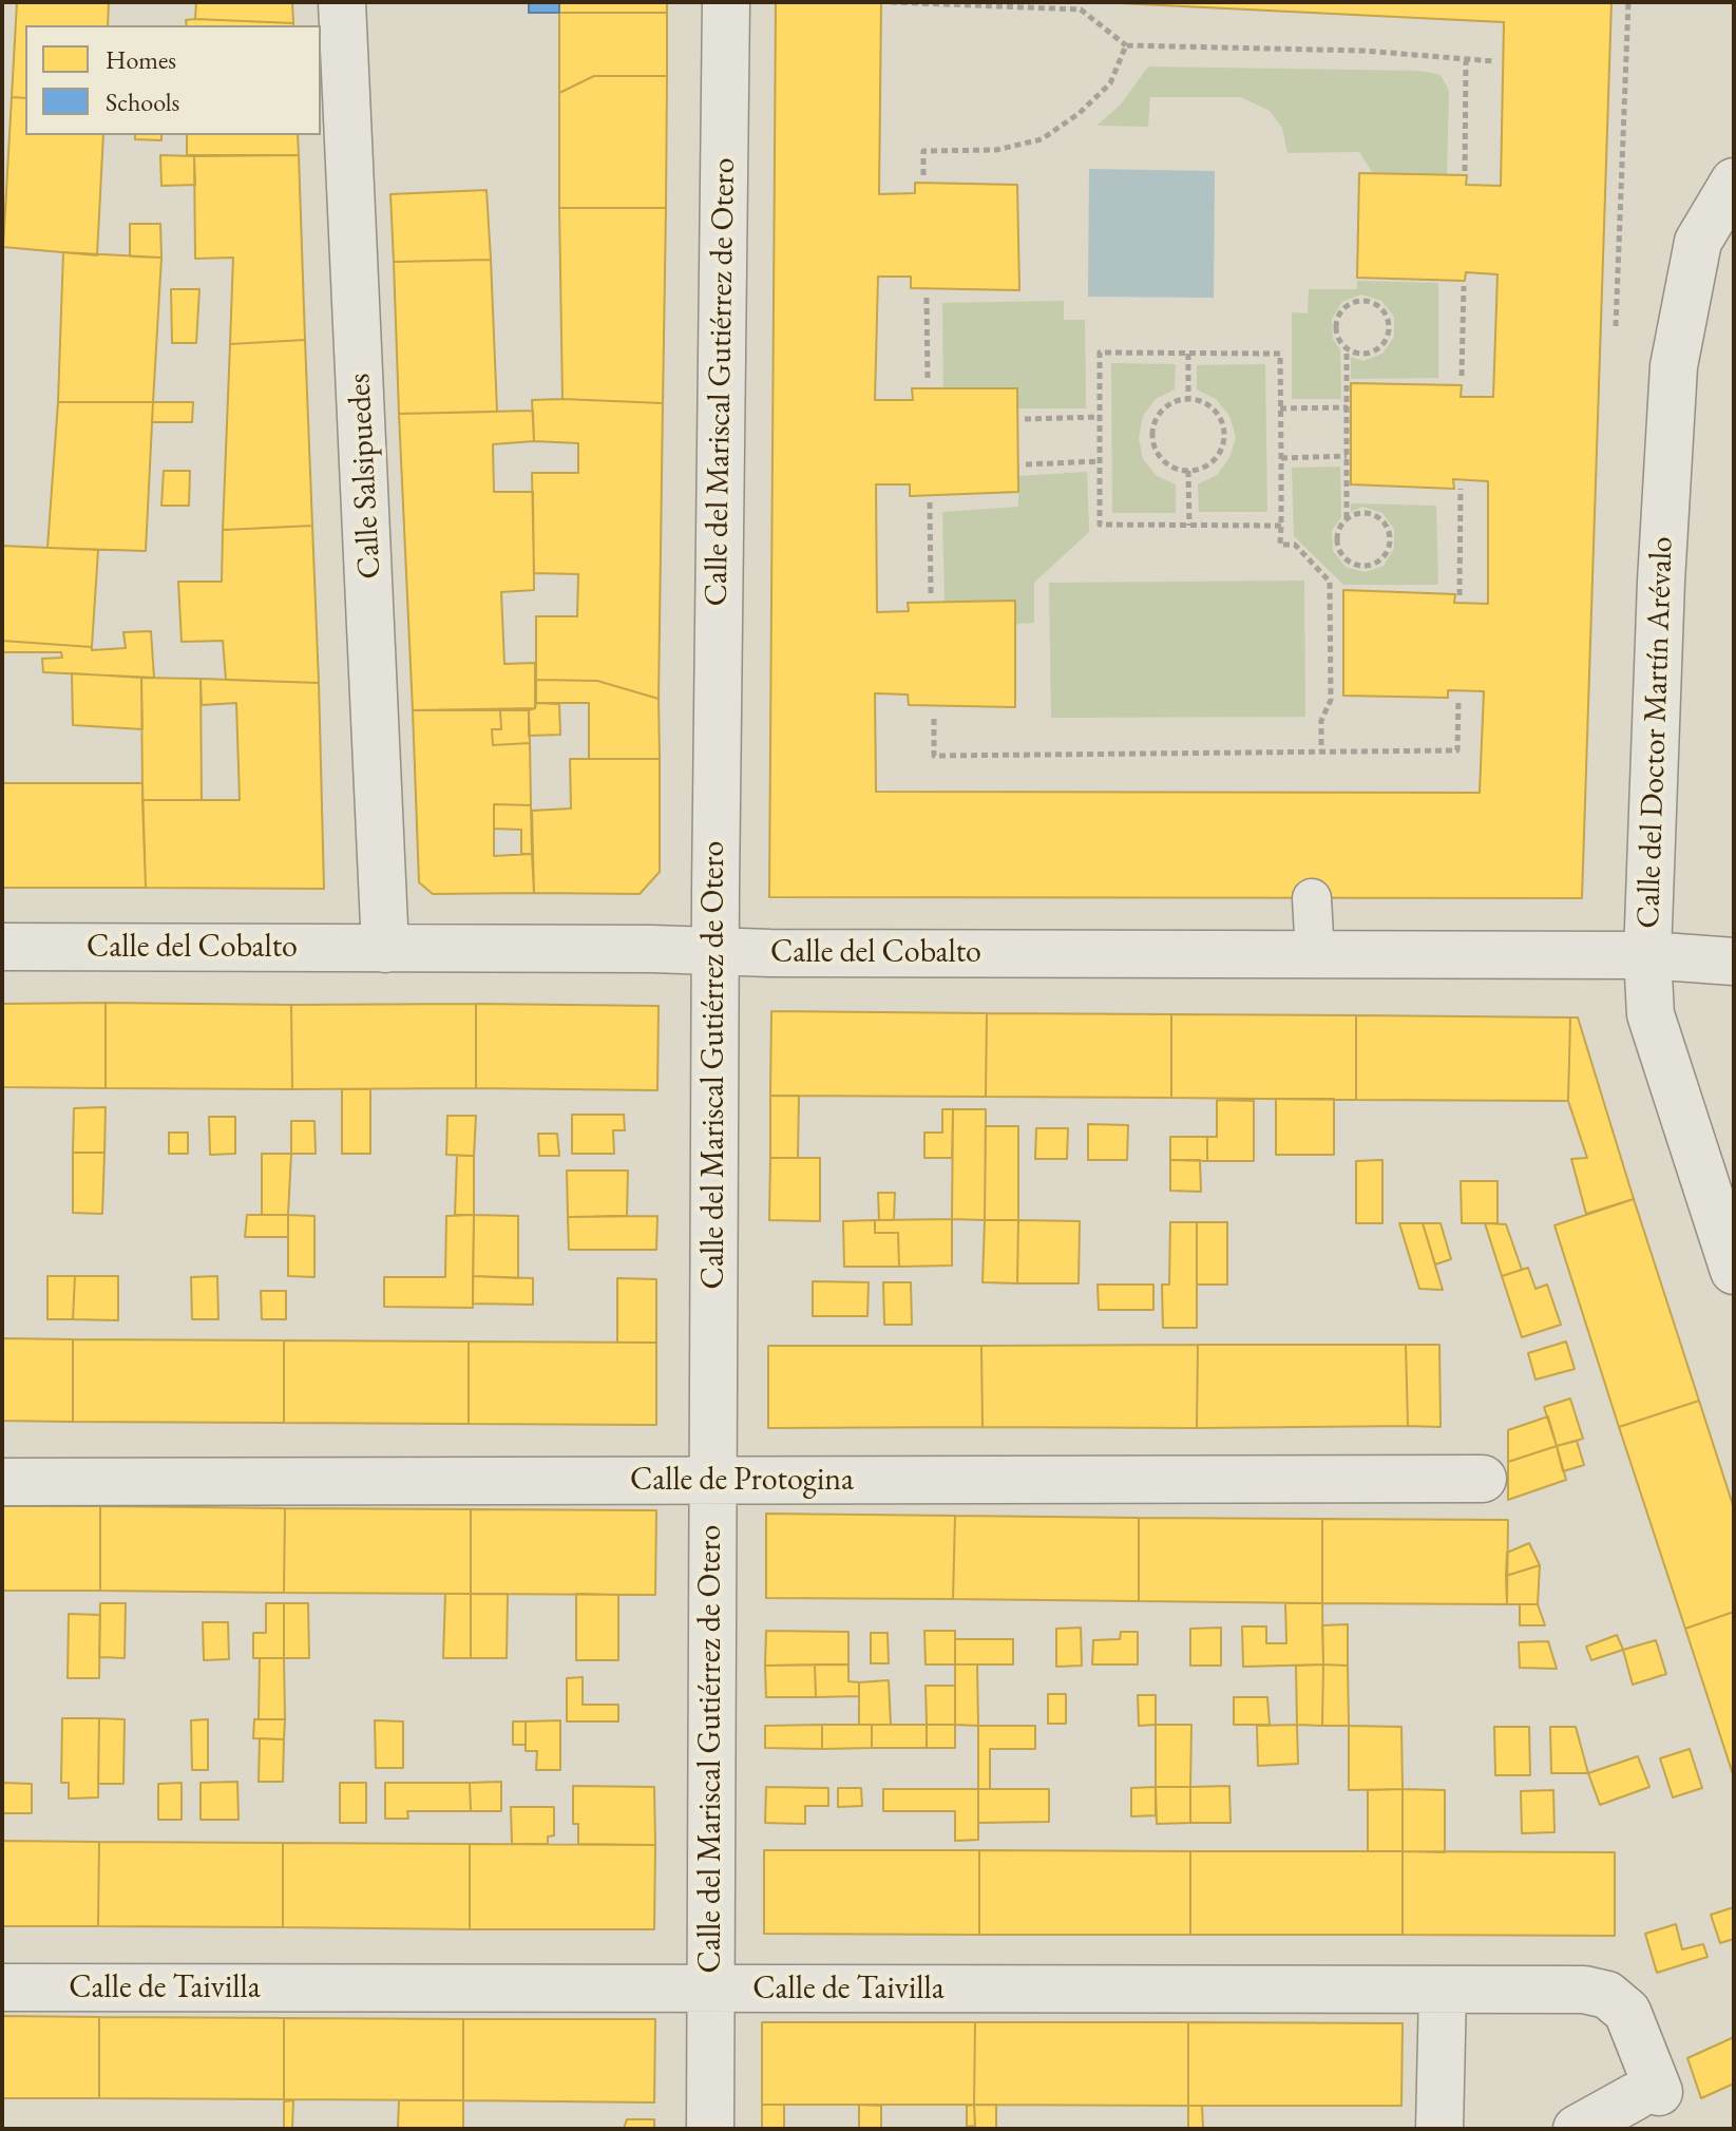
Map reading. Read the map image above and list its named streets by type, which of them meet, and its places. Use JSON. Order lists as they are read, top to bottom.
{
  "streets": {
    "street": [
      "Calle del Mariscal Gutiérrez de Otero",
      "Calle Salsipuedes",
      "Calle del Doctor Martín Arévalo",
      "Calle del Cobalto",
      "Calle de Protogina",
      "Calle de Taivilla"
    ]
  },
  "crossings": [
    ["Calle del Mariscal Gutiérrez de Otero", "Calle del Cobalto"],
    ["Calle del Mariscal Gutiérrez de Otero", "Calle de Protogina"],
    ["Calle del Mariscal Gutiérrez de Otero", "Calle de Taivilla"],
    ["Calle Salsipuedes", "Calle del Cobalto"],
    ["Calle del Doctor Martín Arévalo", "Calle del Cobalto"]
  ],
  "legend": ["Homes", "Schools"]
}
